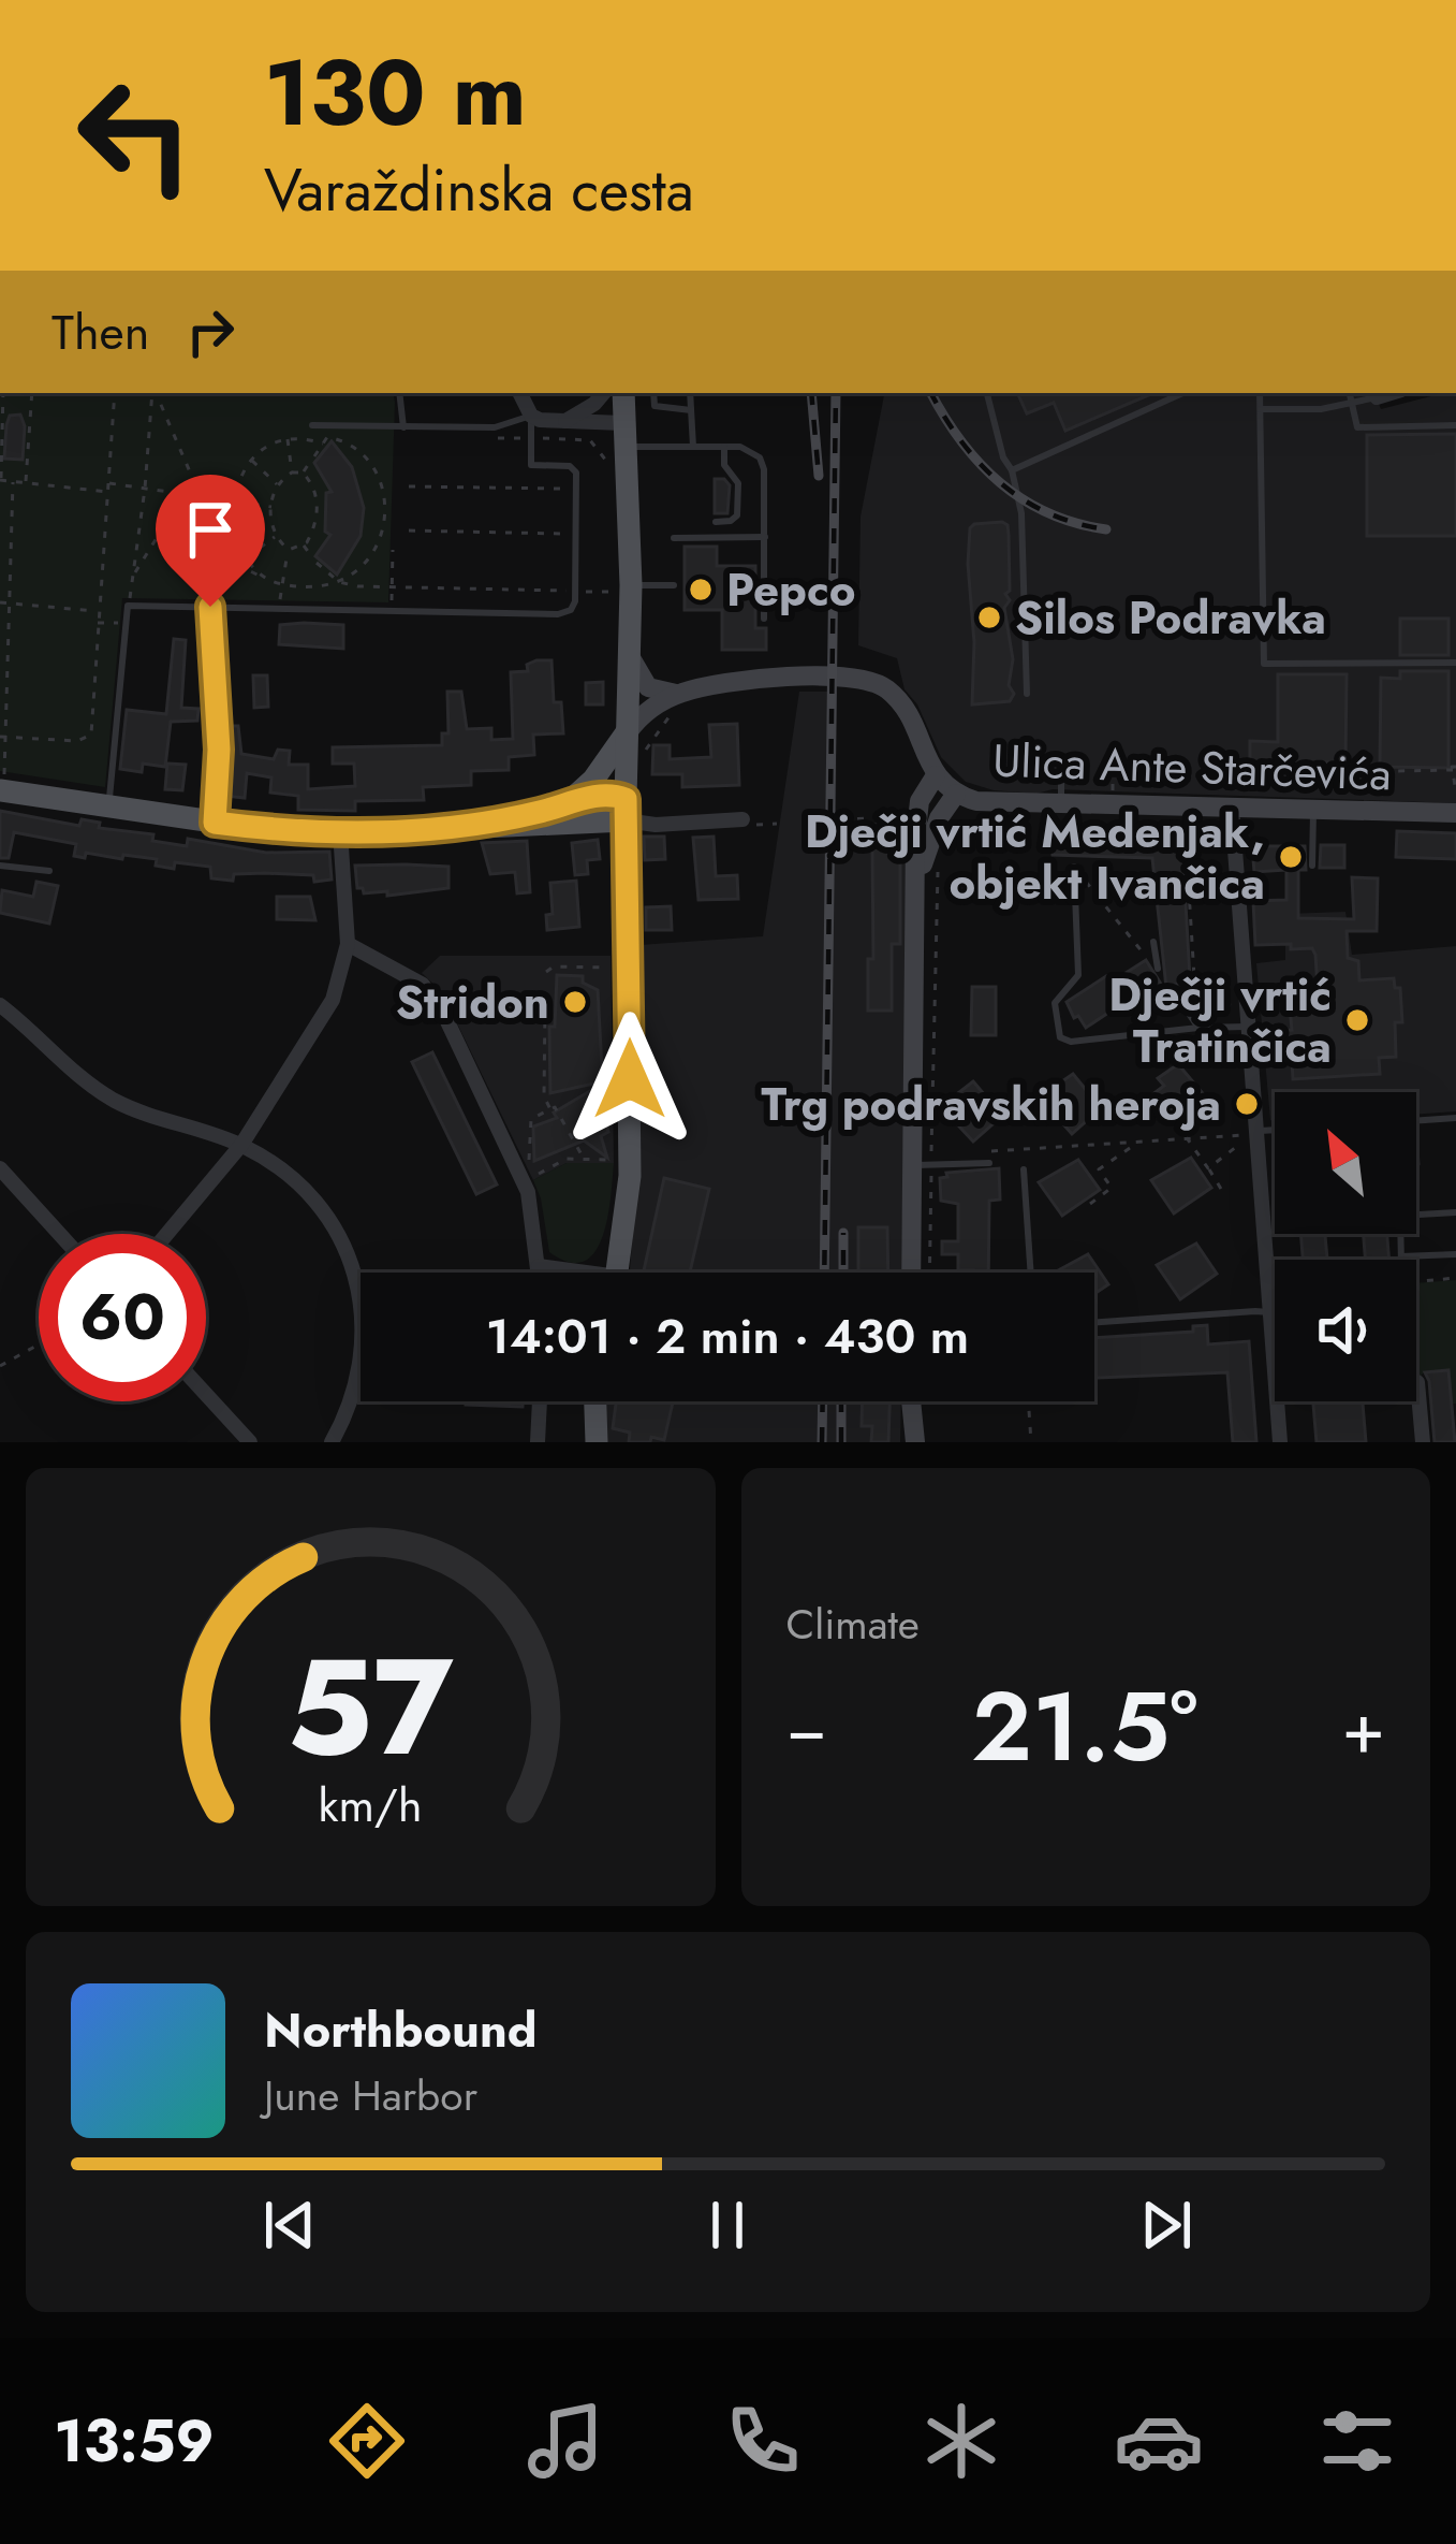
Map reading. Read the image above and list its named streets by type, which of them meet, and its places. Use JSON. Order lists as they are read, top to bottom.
{
  "streets": {
    "main road": ["Ulica Ante Starčevića"]
  },
  "places": [
    "Pepco",
    "Silos Podravka",
    "Dječji vrtić Medenjak, objekt Ivančica",
    "Stridon",
    "Dječji vrtić Tratinčica",
    "Trg podravskih heroja"
  ],
  "north": "top left",
  "page": {
    "turn": ["130 m", "Varaždinska cesta"],
    "then": "Then",
    "limit": "60",
    "trip": "14:01 · 2 min · 430 m",
    "tile": "Climate",
    "heat": ["−", "21.5°", "+"],
    "song": ["Northbound", "June Harbor"],
    "tabs": "13:59",
    "gauge": ["57", "km/h"]
  }
}
